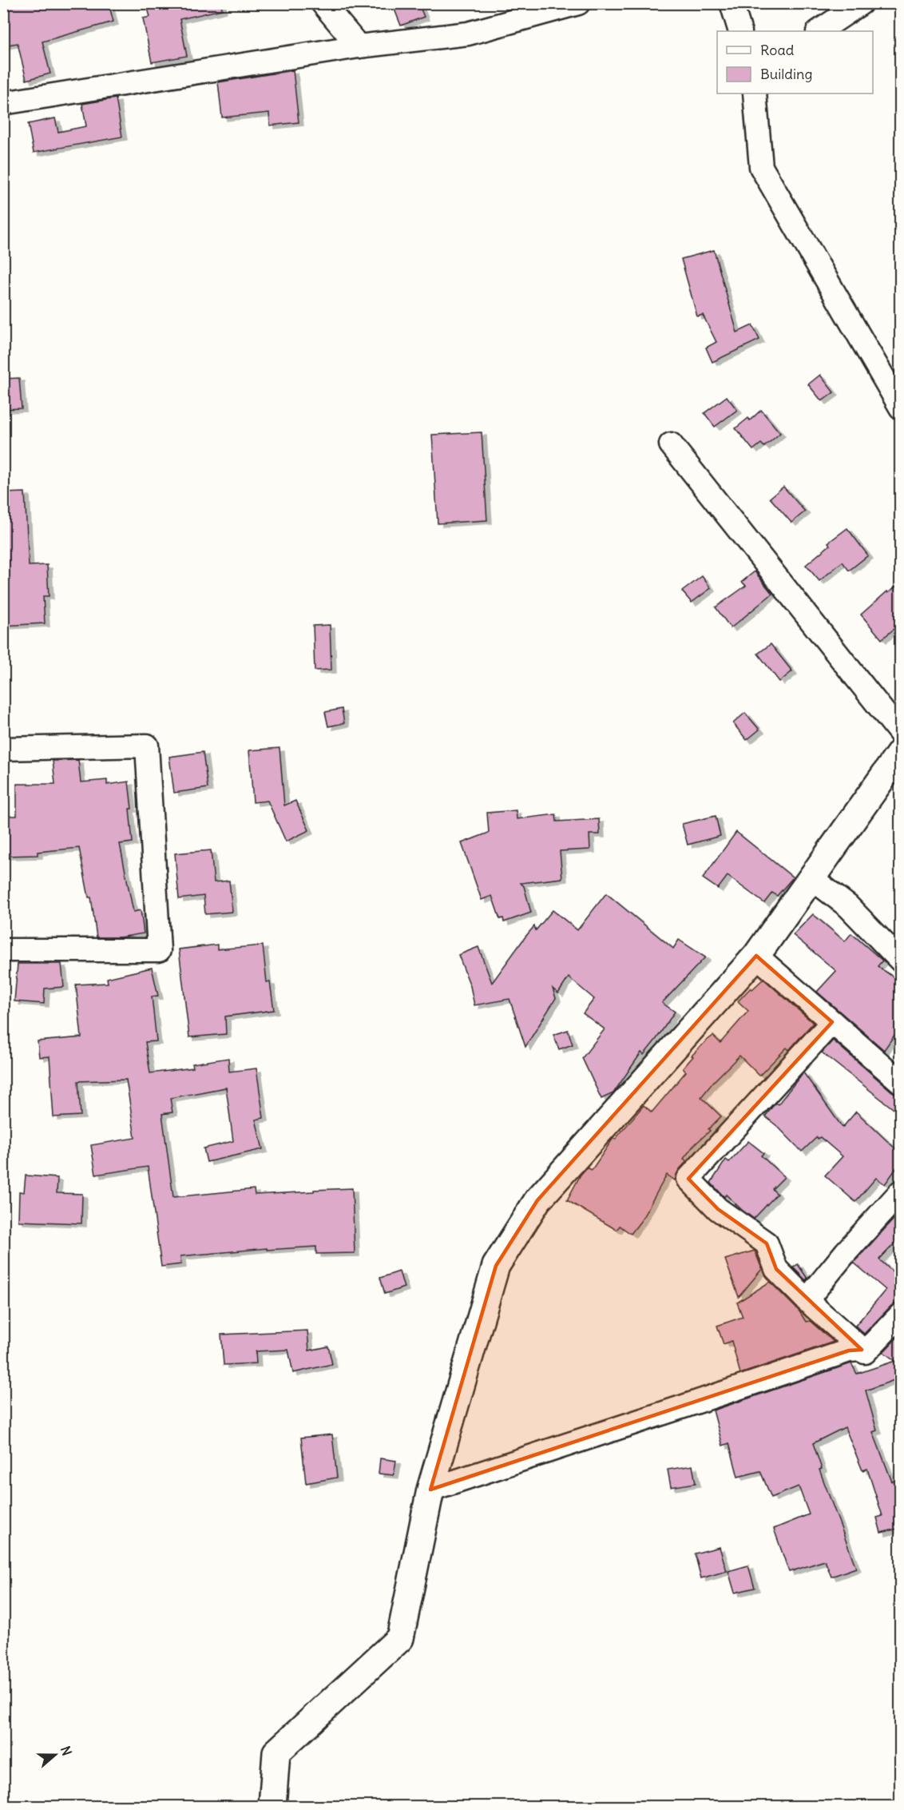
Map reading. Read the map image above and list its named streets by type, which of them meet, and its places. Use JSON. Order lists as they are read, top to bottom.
{
  "legend": ["Road", "Building"],
  "north": "right"
}
